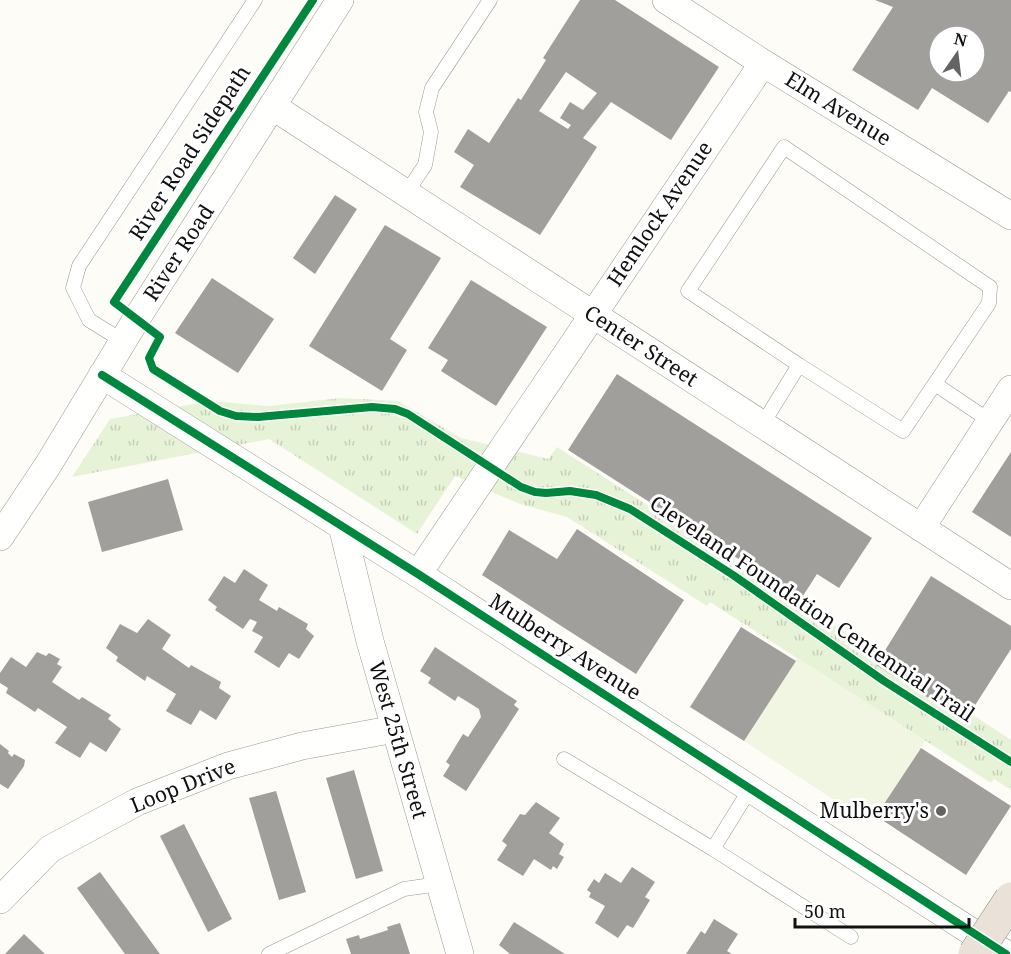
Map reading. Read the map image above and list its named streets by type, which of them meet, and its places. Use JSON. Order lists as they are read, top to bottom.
{
  "streets": {
    "street": [
      "Elm Avenue",
      "Hemlock Avenue",
      "River Road",
      "Center Street",
      "Mulberry Avenue",
      "West 25th Street",
      "Loop Drive"
    ],
    "cycle path": ["River Road Sidepath"]
  },
  "crossings": [
    ["Elm Avenue", "Hemlock Avenue"],
    ["Hemlock Avenue", "Center Street"],
    ["Hemlock Avenue", "Mulberry Avenue"],
    ["River Road", "Center Street"],
    ["River Road", "Mulberry Avenue"],
    ["Mulberry Avenue", "West 25th Street"],
    ["West 25th Street", "Loop Drive"]
  ],
  "places": ["Mulberry's"],
  "scale_bar": "50 m",
  "north": "top"
}
